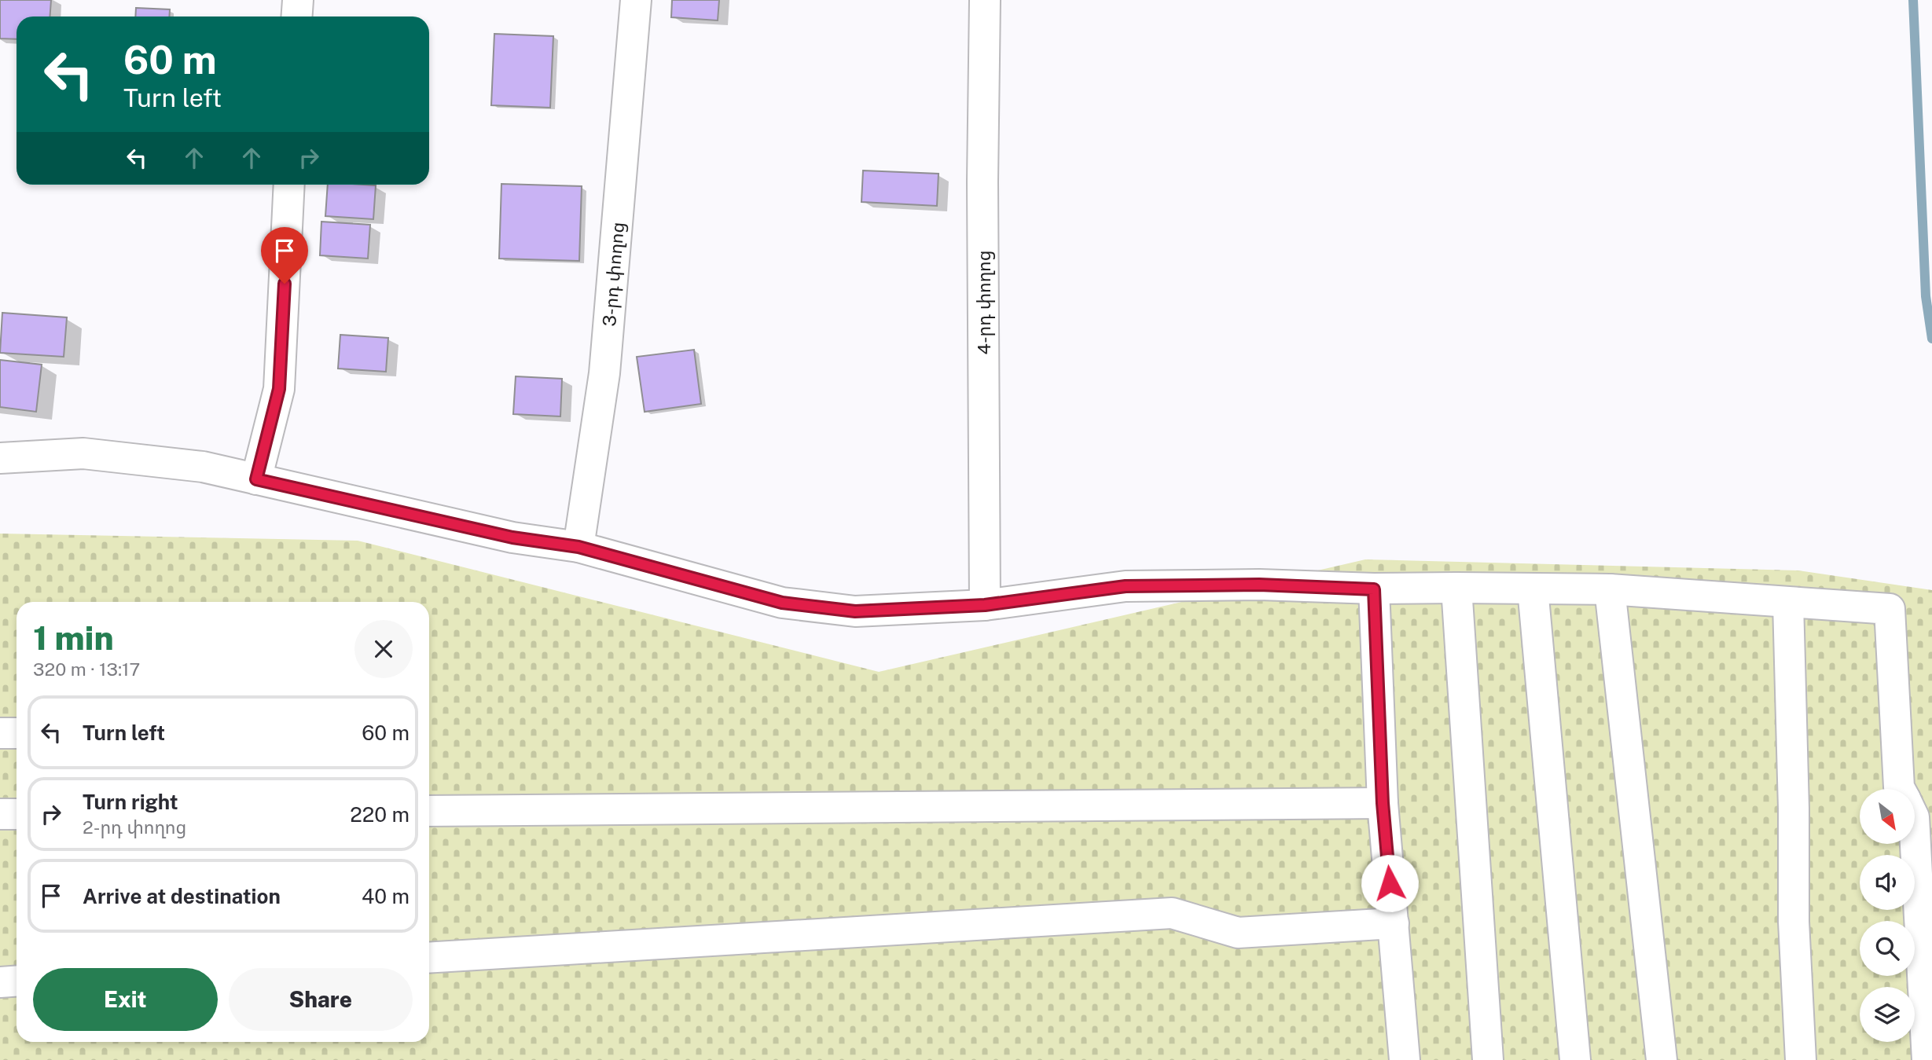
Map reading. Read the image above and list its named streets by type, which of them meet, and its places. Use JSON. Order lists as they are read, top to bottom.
{
  "streets": {
    "street": ["3-րդ փողոց", "4-րդ փողոց"]
  },
  "north": "bottom right",
  "page": {
    "turn": ["60 m", "Turn left"],
    "heading": ["1 min", "320 m · 13:17"],
    "list": [
      {
        "name": "Turn left",
        "value": "60 m"
      },
      {
        "name": "Turn right",
        "note": "2-րդ փողոց",
        "value": "220 m"
      },
      {
        "name": "Arrive at destination",
        "value": "40 m"
      }
    ],
    "buttons": ["Exit", "Share"]
  }
}
